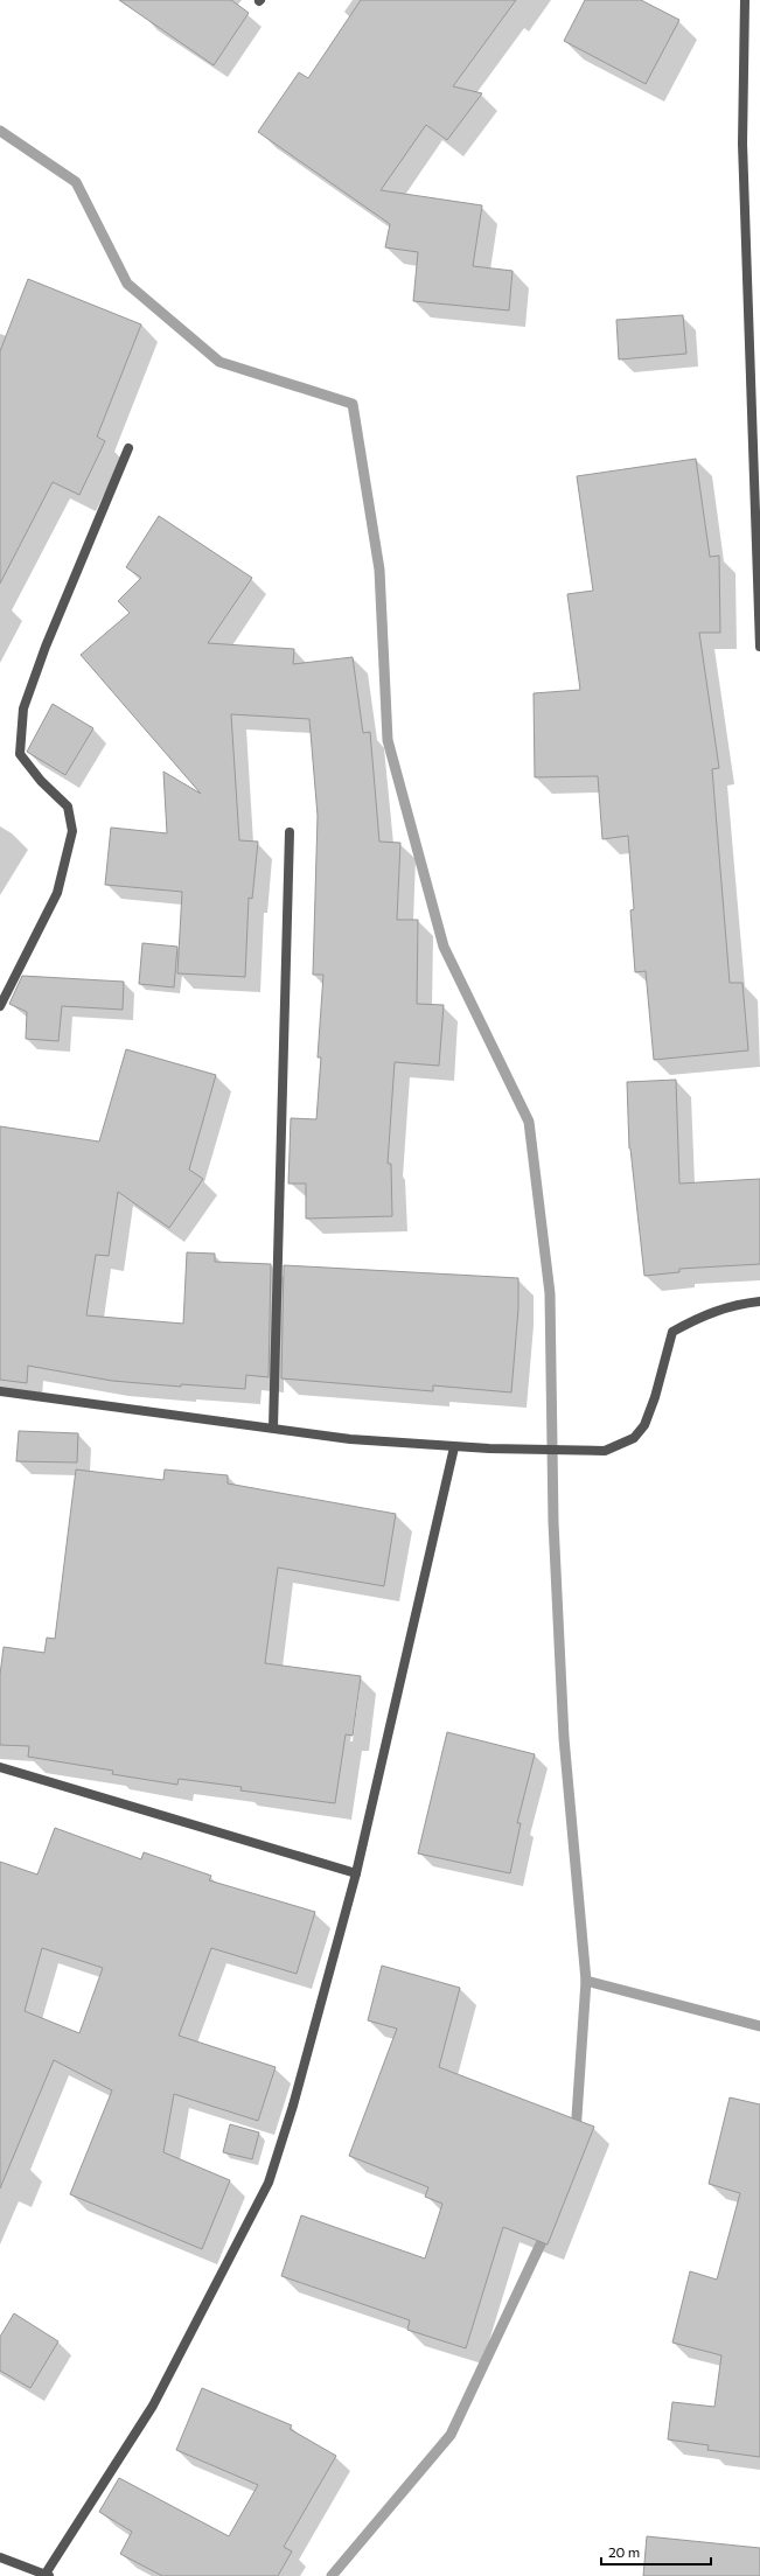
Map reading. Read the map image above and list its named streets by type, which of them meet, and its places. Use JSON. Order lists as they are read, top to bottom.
{
  "scale_bar": "20 m"
}
